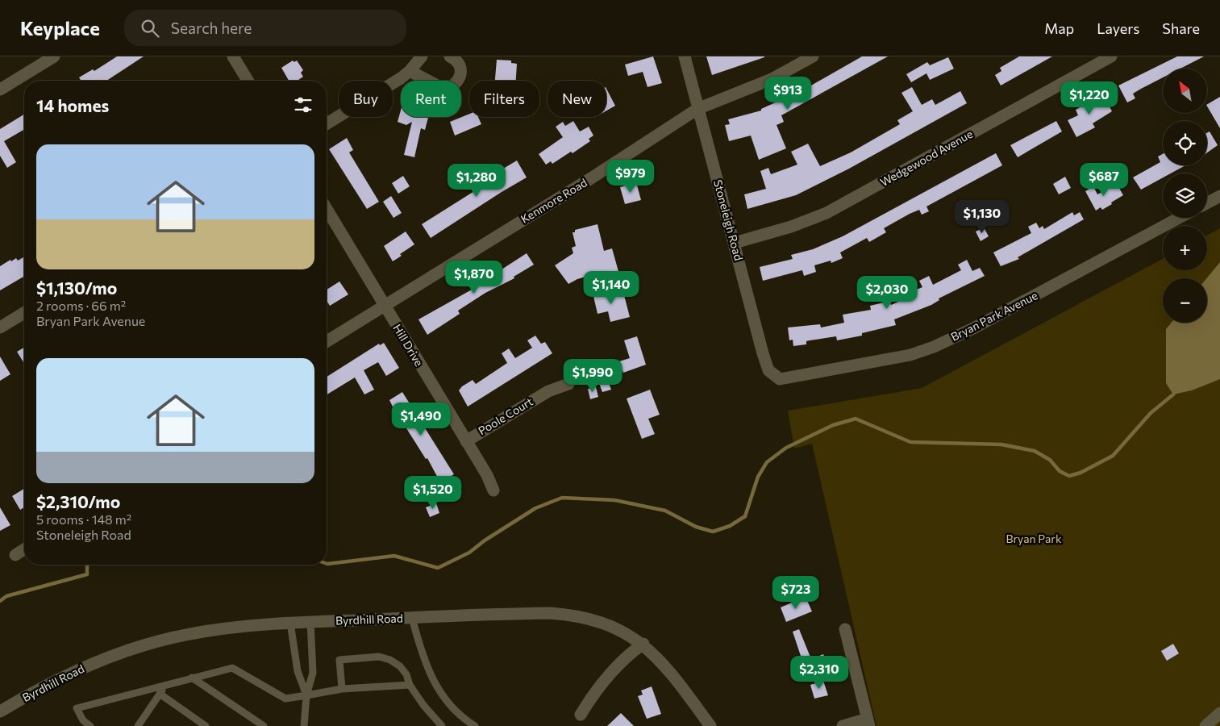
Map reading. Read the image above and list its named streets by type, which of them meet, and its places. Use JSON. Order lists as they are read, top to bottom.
{
  "streets": {
    "street": [
      "Wedgewood Avenue",
      "Kenmore Road",
      "Stoneleigh Road",
      "Bryan Park Avenue",
      "Hill Drive",
      "Poole Court",
      "Byrdhill Road"
    ]
  },
  "crossings": [
    ["Wedgewood Avenue", "Stoneleigh Road"],
    ["Kenmore Road", "Stoneleigh Road"],
    ["Kenmore Road", "Hill Drive"],
    ["Stoneleigh Road", "Bryan Park Avenue"],
    ["Hill Drive", "Poole Court"]
  ],
  "parks": ["Bryan Park"],
  "north": "top left",
  "page": {
    "header": "Keyplace",
    "search": "Search here",
    "nav": ["Map", "Layers", "Share"],
    "map_buttons": ["+", "−"],
    "price": [
      "$913",
      "$1,220",
      "$979",
      "$687",
      "$1,280",
      "$1,130",
      "$1,870",
      "$1,140",
      "$2,030",
      "$1,990",
      "$1,490",
      "$1,520",
      "$723",
      "$2,310"
    ],
    "chip": [
      "Buy",
      "Rent",
      "Filters",
      "New"
    ],
    "heading": "14 homes",
    "list": [
      {
        "name": "$1,130/mo",
        "note": "2 rooms · 66 m² · Bryan Park Avenue"
      },
      {
        "name": "$2,310/mo",
        "note": "5 rooms · 148 m² · Stoneleigh Road"
      }
    ]
  }
}
